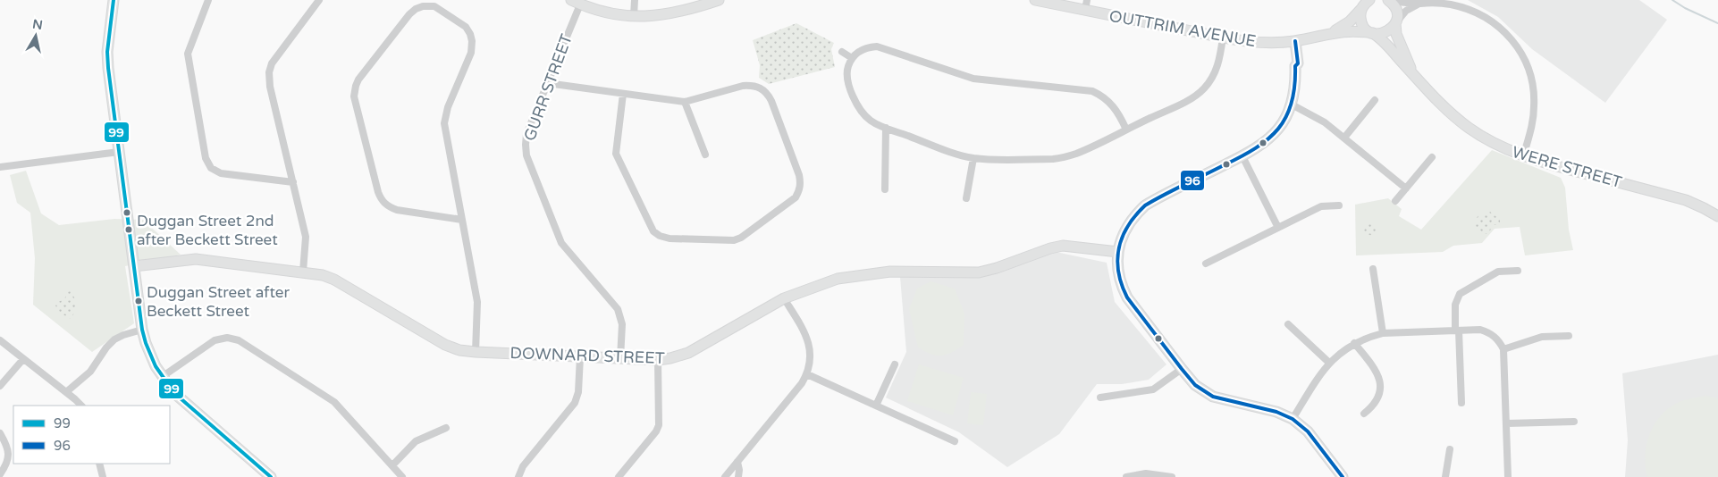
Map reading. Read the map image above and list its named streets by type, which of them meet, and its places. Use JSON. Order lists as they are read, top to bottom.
{
  "streets": {
    "street": [
      "OUTTRIM AVENUE",
      "GURR STREET",
      "WERE STREET",
      "DOWNARD STREET"
    ]
  },
  "crossings": [
    ["OUTTRIM AVENUE", "WERE STREET"],
    ["GURR STREET", "DOWNARD STREET"]
  ],
  "places": ["Duggan Street 2nd after Beckett Street", "Duggan Street after Beckett Street"],
  "lines": ["transit line 99", "transit line 96"],
  "legend": ["99", "96"],
  "north": "top"
}
